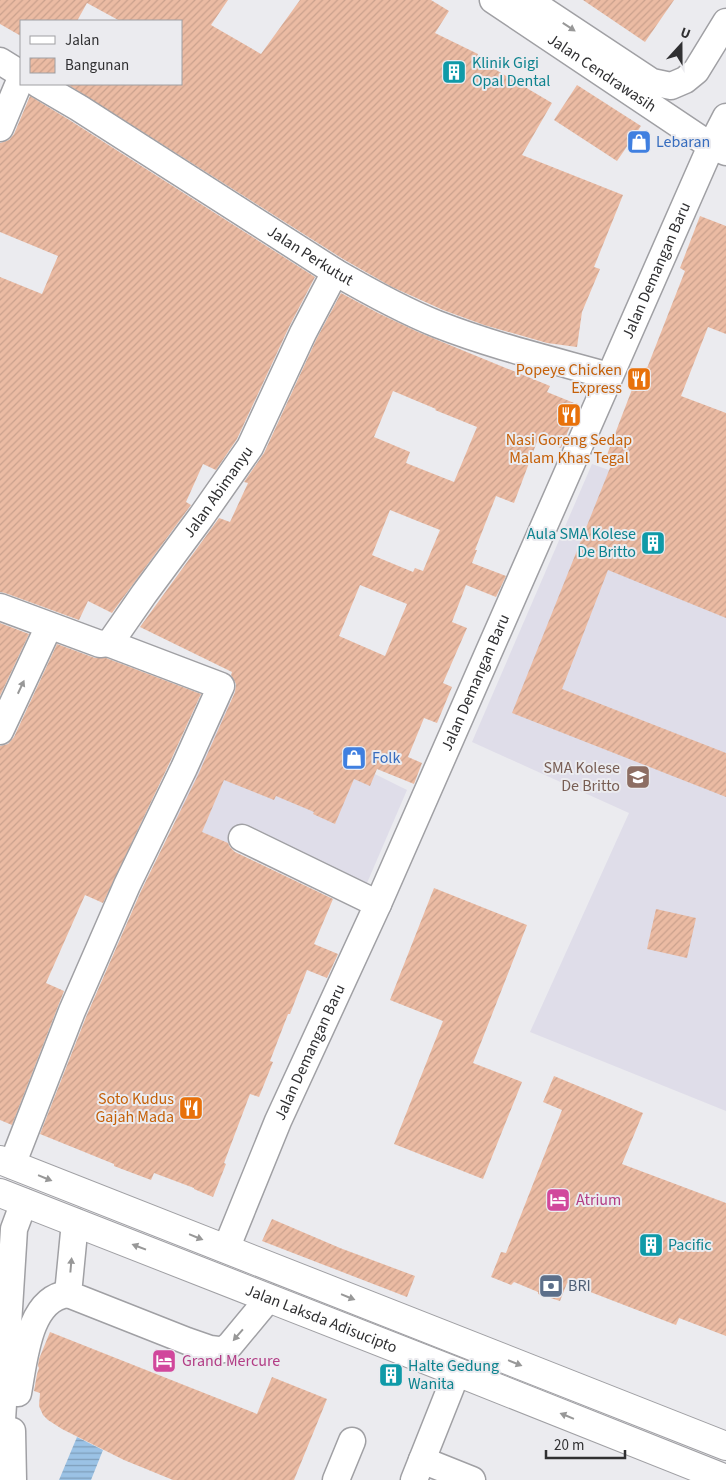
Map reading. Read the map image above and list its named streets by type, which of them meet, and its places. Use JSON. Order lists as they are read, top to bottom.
{
  "streets": {
    "main road": ["Jalan Laksda Adisucipto"],
    "street": [
      "Jalan Cendrawasih",
      "Jalan Perkutut",
      "Jalan Demangan Baru",
      "Jalan Abimanyu"
    ]
  },
  "crossings": [
    ["Jalan Cendrawasih", "Jalan Demangan Baru"],
    ["Jalan Perkutut", "Jalan Demangan Baru"],
    ["Jalan Perkutut", "Jalan Abimanyu"],
    ["Jalan Demangan Baru", "Jalan Laksda Adisucipto"]
  ],
  "places": {
    "building": [
      "Klinik Gigi Opal Dental",
      "Aula SMA Kolese De Britto",
      "Pacific",
      "Halte Gedung Wanita"
    ],
    "shop": ["Lebaran", "Folk"],
    "restaurant": ["Popeye Chicken Express", "Nasi Goreng Sedap Malam Khas Tegal", "Soto Kudus Gajah Mada"],
    "school or university": ["SMA Kolese De Britto"],
    "hotel": ["Atrium", "Grand Mercure"],
    "bank": ["BRI"]
  },
  "legend": ["Jalan", "Bangunan"],
  "scale_bar": "20 m",
  "north": "top"
}
